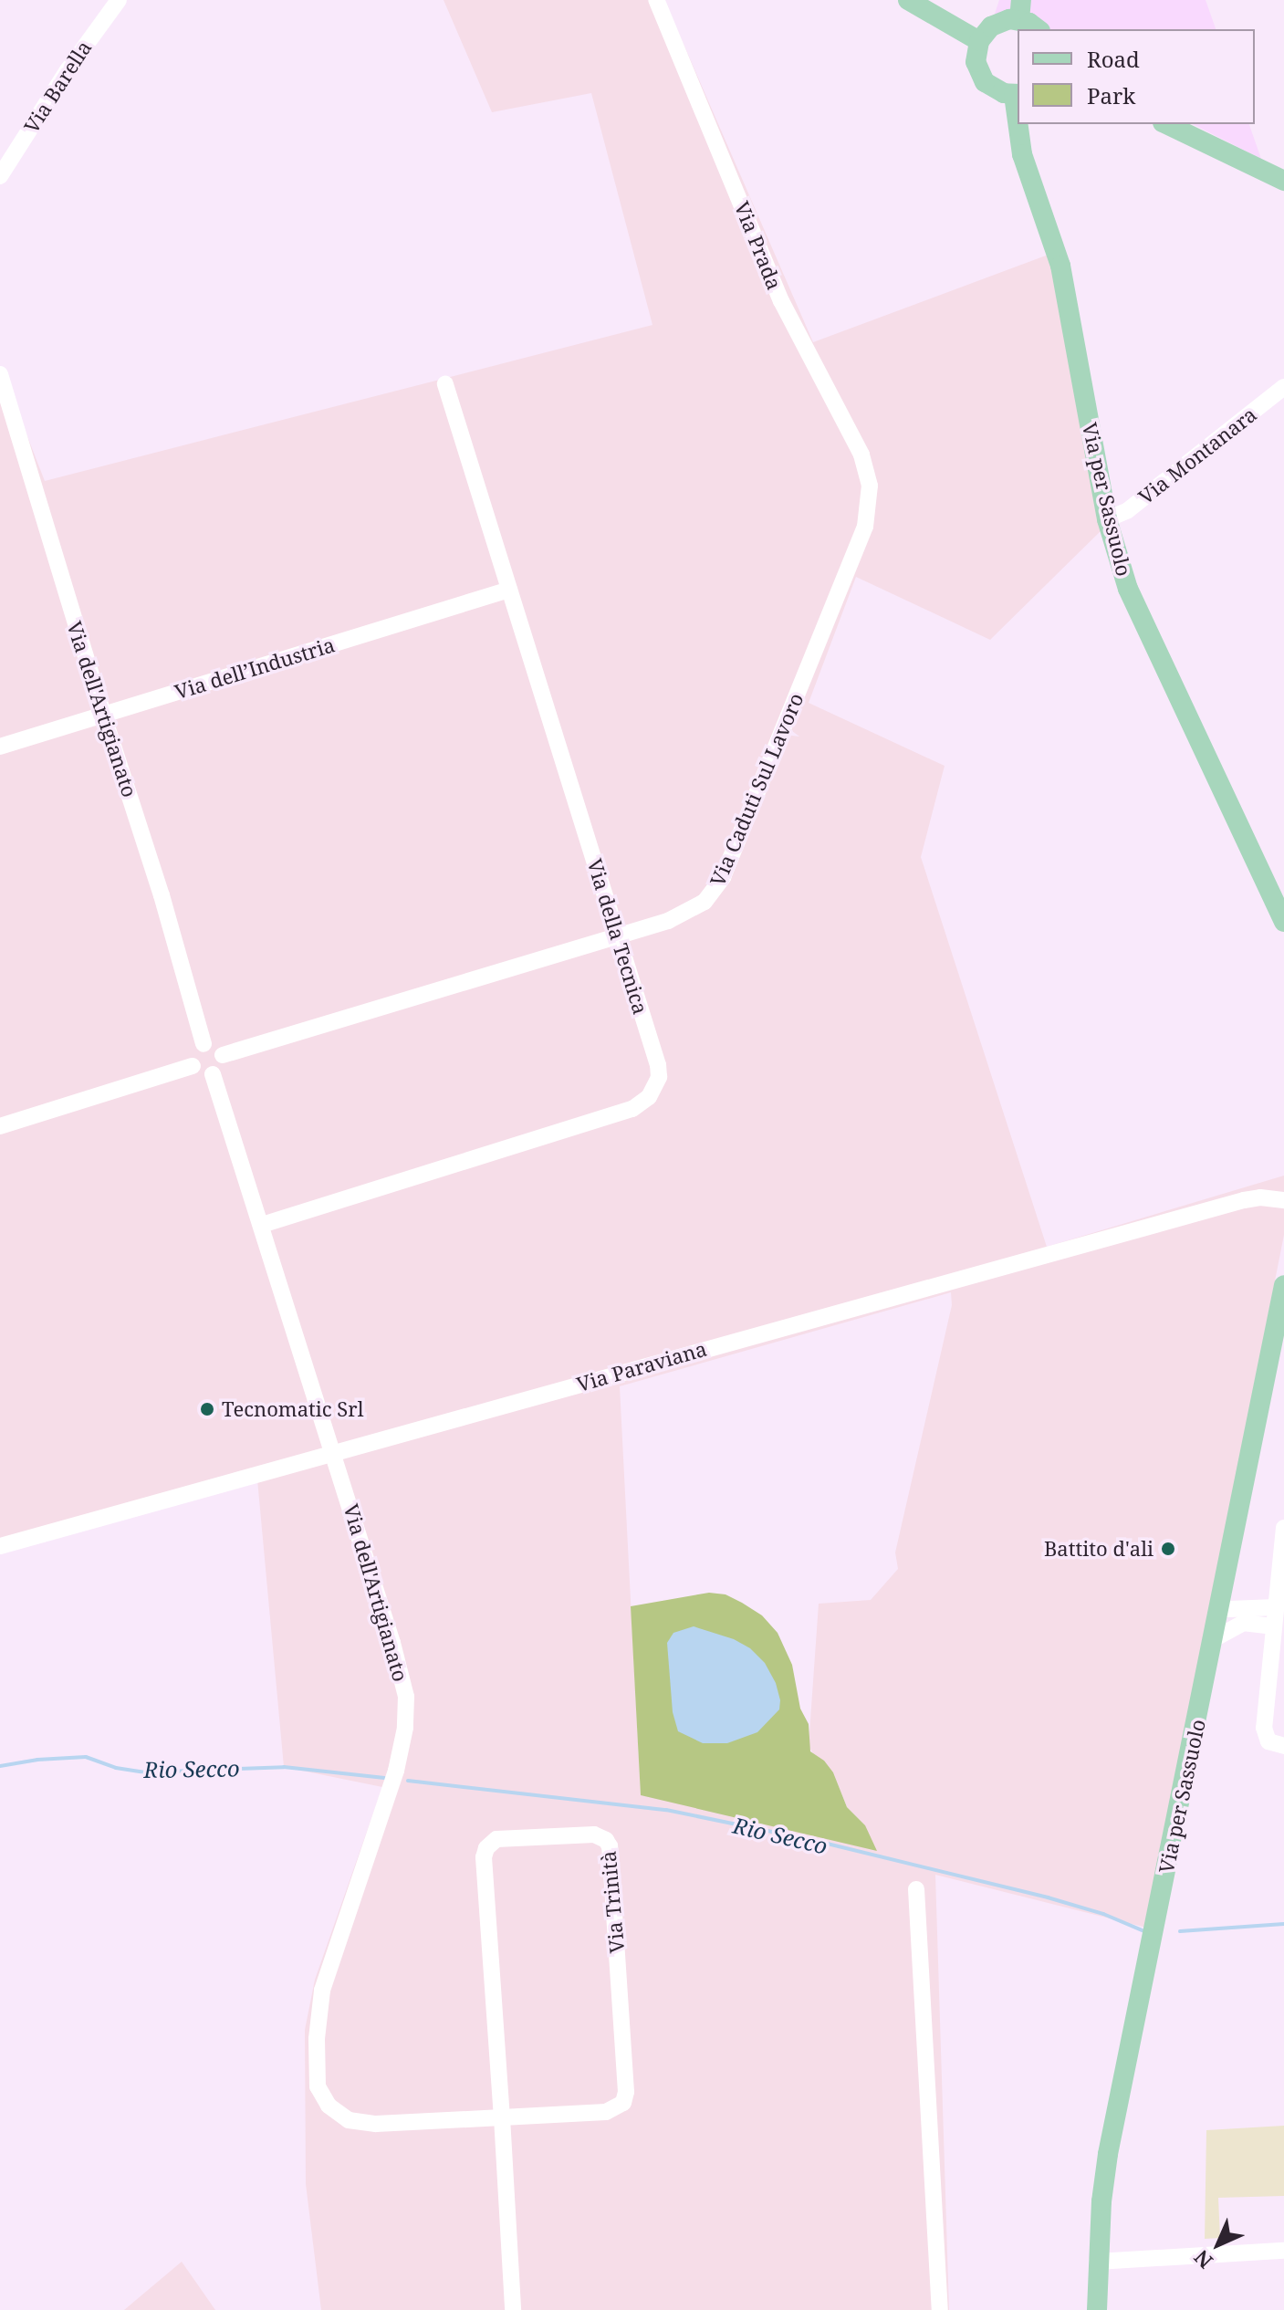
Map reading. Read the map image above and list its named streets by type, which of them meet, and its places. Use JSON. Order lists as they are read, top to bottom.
{
  "streets": {
    "main road": ["Via per Sassuolo"],
    "street": [
      "Via Barella",
      "Via Prada",
      "Via Montanara",
      "Via dell’Industria",
      "Via dell'Artigianato",
      "Via Caduti Sul Lavoro",
      "Via della Tecnica",
      "Via Paraviana",
      "Via Trinità"
    ]
  },
  "crossings": [
    ["Via Prada", "Via Caduti Sul Lavoro"],
    ["Via Montanara", "Via per Sassuolo"],
    ["Via dell’Industria", "Via dell'Artigianato"],
    ["Via dell’Industria", "Via della Tecnica"],
    ["Via dell'Artigianato", "Via Caduti Sul Lavoro"],
    ["Via dell'Artigianato", "Via della Tecnica"],
    ["Via dell'Artigianato", "Via Paraviana"],
    ["Via dell'Artigianato", "Via Trinità"],
    ["Via Caduti Sul Lavoro", "Via della Tecnica"]
  ],
  "water": ["Rio Secco"],
  "places": ["Tecnomatic Srl", "Battito d'ali"],
  "legend": ["Road", "Park"],
  "north": "bottom left"
}
